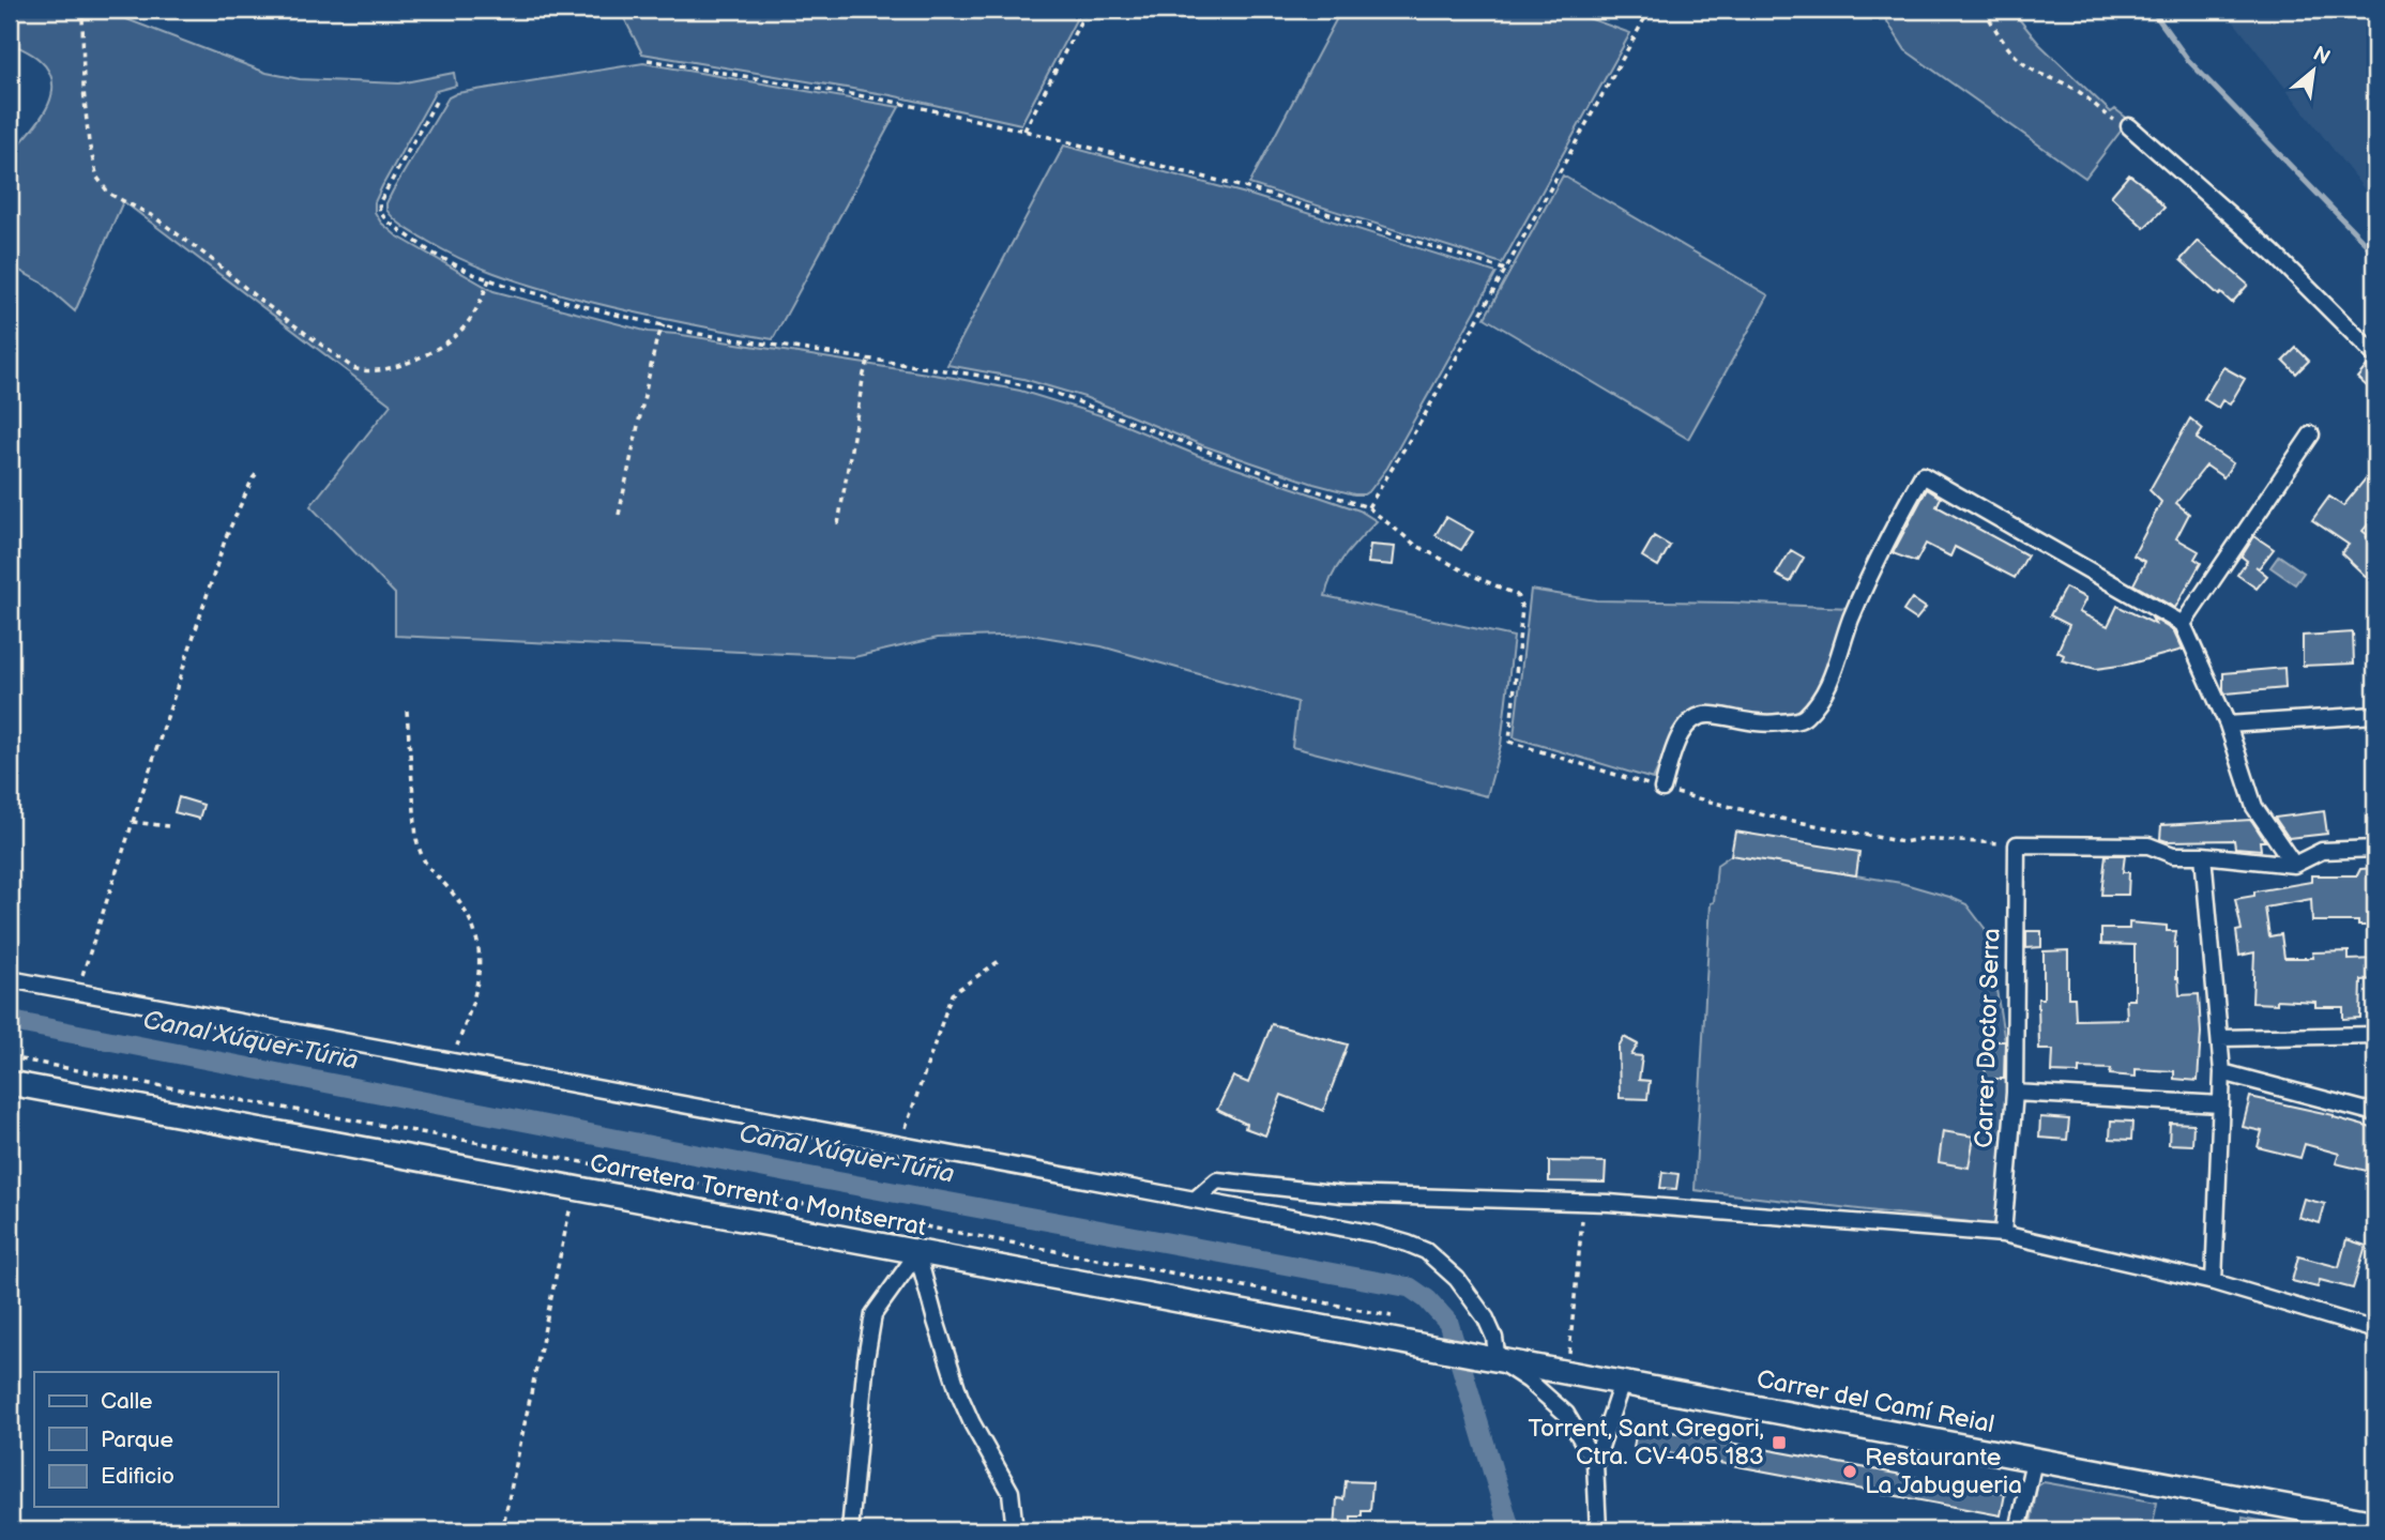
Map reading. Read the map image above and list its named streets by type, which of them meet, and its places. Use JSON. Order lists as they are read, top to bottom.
{
  "streets": {
    "main road": ["Carretera Torrent a Montserrat", "Carrer del Camí Reial"],
    "street": ["Carrer Doctor Serra"]
  },
  "crossings": [
    ["Carretera Torrent a Montserrat", "Carrer del Camí Reial"]
  ],
  "water": ["Canal Xúquer-Túria"],
  "places": {
    "transit": ["Torrent, Sant Gregori, Ctra. CV-405 183"],
    "other": ["Restaurante La Jabugueria"]
  },
  "legend": ["Calle", "Parque", "Edificio"],
  "north": "top right"
}
